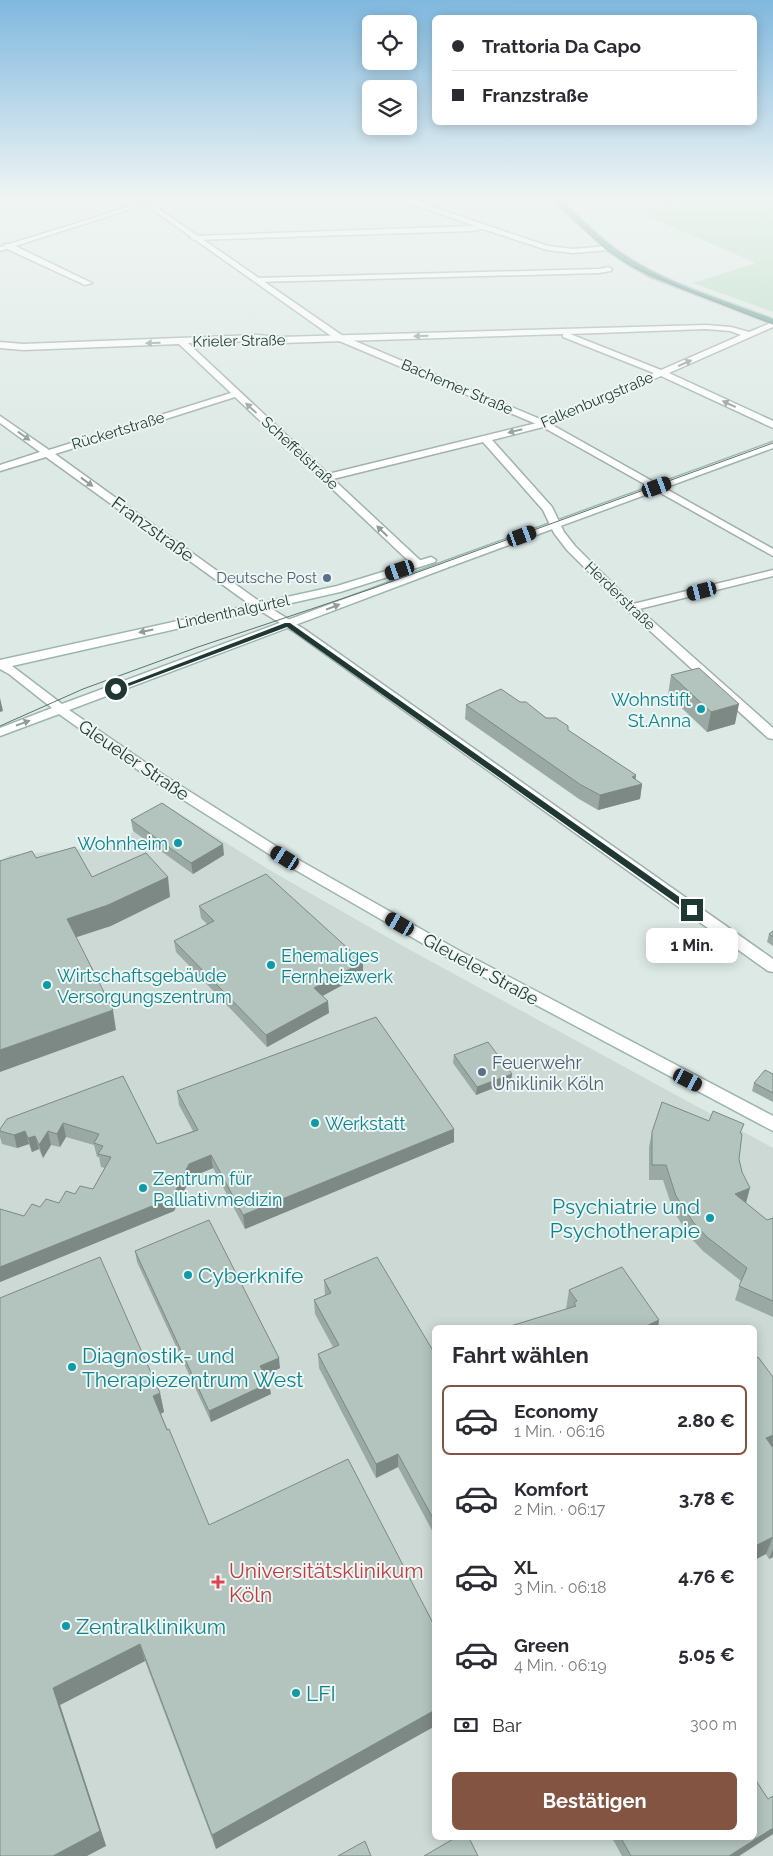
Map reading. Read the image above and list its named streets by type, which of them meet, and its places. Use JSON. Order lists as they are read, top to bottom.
{
  "streets": {
    "street": [
      "Krieler Straße",
      "Bachemer Straße",
      "Falkenburgstraße",
      "Rückertstraße",
      "Scheffelstraße",
      "Franzstraße",
      "Herderstraße",
      "Lindenthalgürtel",
      "Gleueler Straße"
    ]
  },
  "crossings": [
    ["Krieler Straße", "Bachemer Straße"],
    ["Krieler Straße", "Falkenburgstraße"],
    ["Krieler Straße", "Scheffelstraße"],
    ["Bachemer Straße", "Falkenburgstraße"],
    ["Bachemer Straße", "Lindenthalgürtel"],
    ["Falkenburgstraße", "Scheffelstraße"],
    ["Falkenburgstraße", "Herderstraße"],
    ["Rückertstraße", "Scheffelstraße"],
    ["Rückertstraße", "Franzstraße"],
    ["Scheffelstraße", "Lindenthalgürtel"],
    ["Franzstraße", "Lindenthalgürtel"],
    ["Herderstraße", "Lindenthalgürtel"],
    ["Lindenthalgürtel", "Gleueler Straße"]
  ],
  "one_way": ["Krieler Straße", "Scheffelstraße"],
  "places": {
    "other": [
      "Deutsche Post",
      "Wohnstift St.Anna",
      "Wohnheim",
      "Ehemaliges Fernheizwerk",
      "Wirtschaftsgebäude Versorgungszentrum",
      "Feuerwehr Uniklinik Köln",
      "Werkstatt",
      "Zentrum für Palliativmedizin",
      "Psychiatrie und Psychotherapie",
      "Cyberknife",
      "Diagnostik- und Therapiezentrum West",
      "Zentralklinikum",
      "LFI"
    ],
    "health": ["Universitätsklinikum Köln"]
  },
  "page": {
    "banner": ["Trattoria Da Capo", "Franzstraße"],
    "bubble": "1 Min.",
    "heading": "Fahrt wählen",
    "list": [
      {
        "name": "Economy",
        "note": "1 Min. · 06:16",
        "value": "2.80 €"
      },
      {
        "name": "Komfort",
        "note": "2 Min. · 06:17",
        "value": "3.78 €"
      },
      {
        "name": "XL",
        "note": "3 Min. · 06:18",
        "value": "4.76 €"
      },
      {
        "name": "Green",
        "note": "4 Min. · 06:19",
        "value": "5.05 €"
      }
    ],
    "pay": ["Bar", "300 m"],
    "buttons": "Bestätigen"
  }
}
